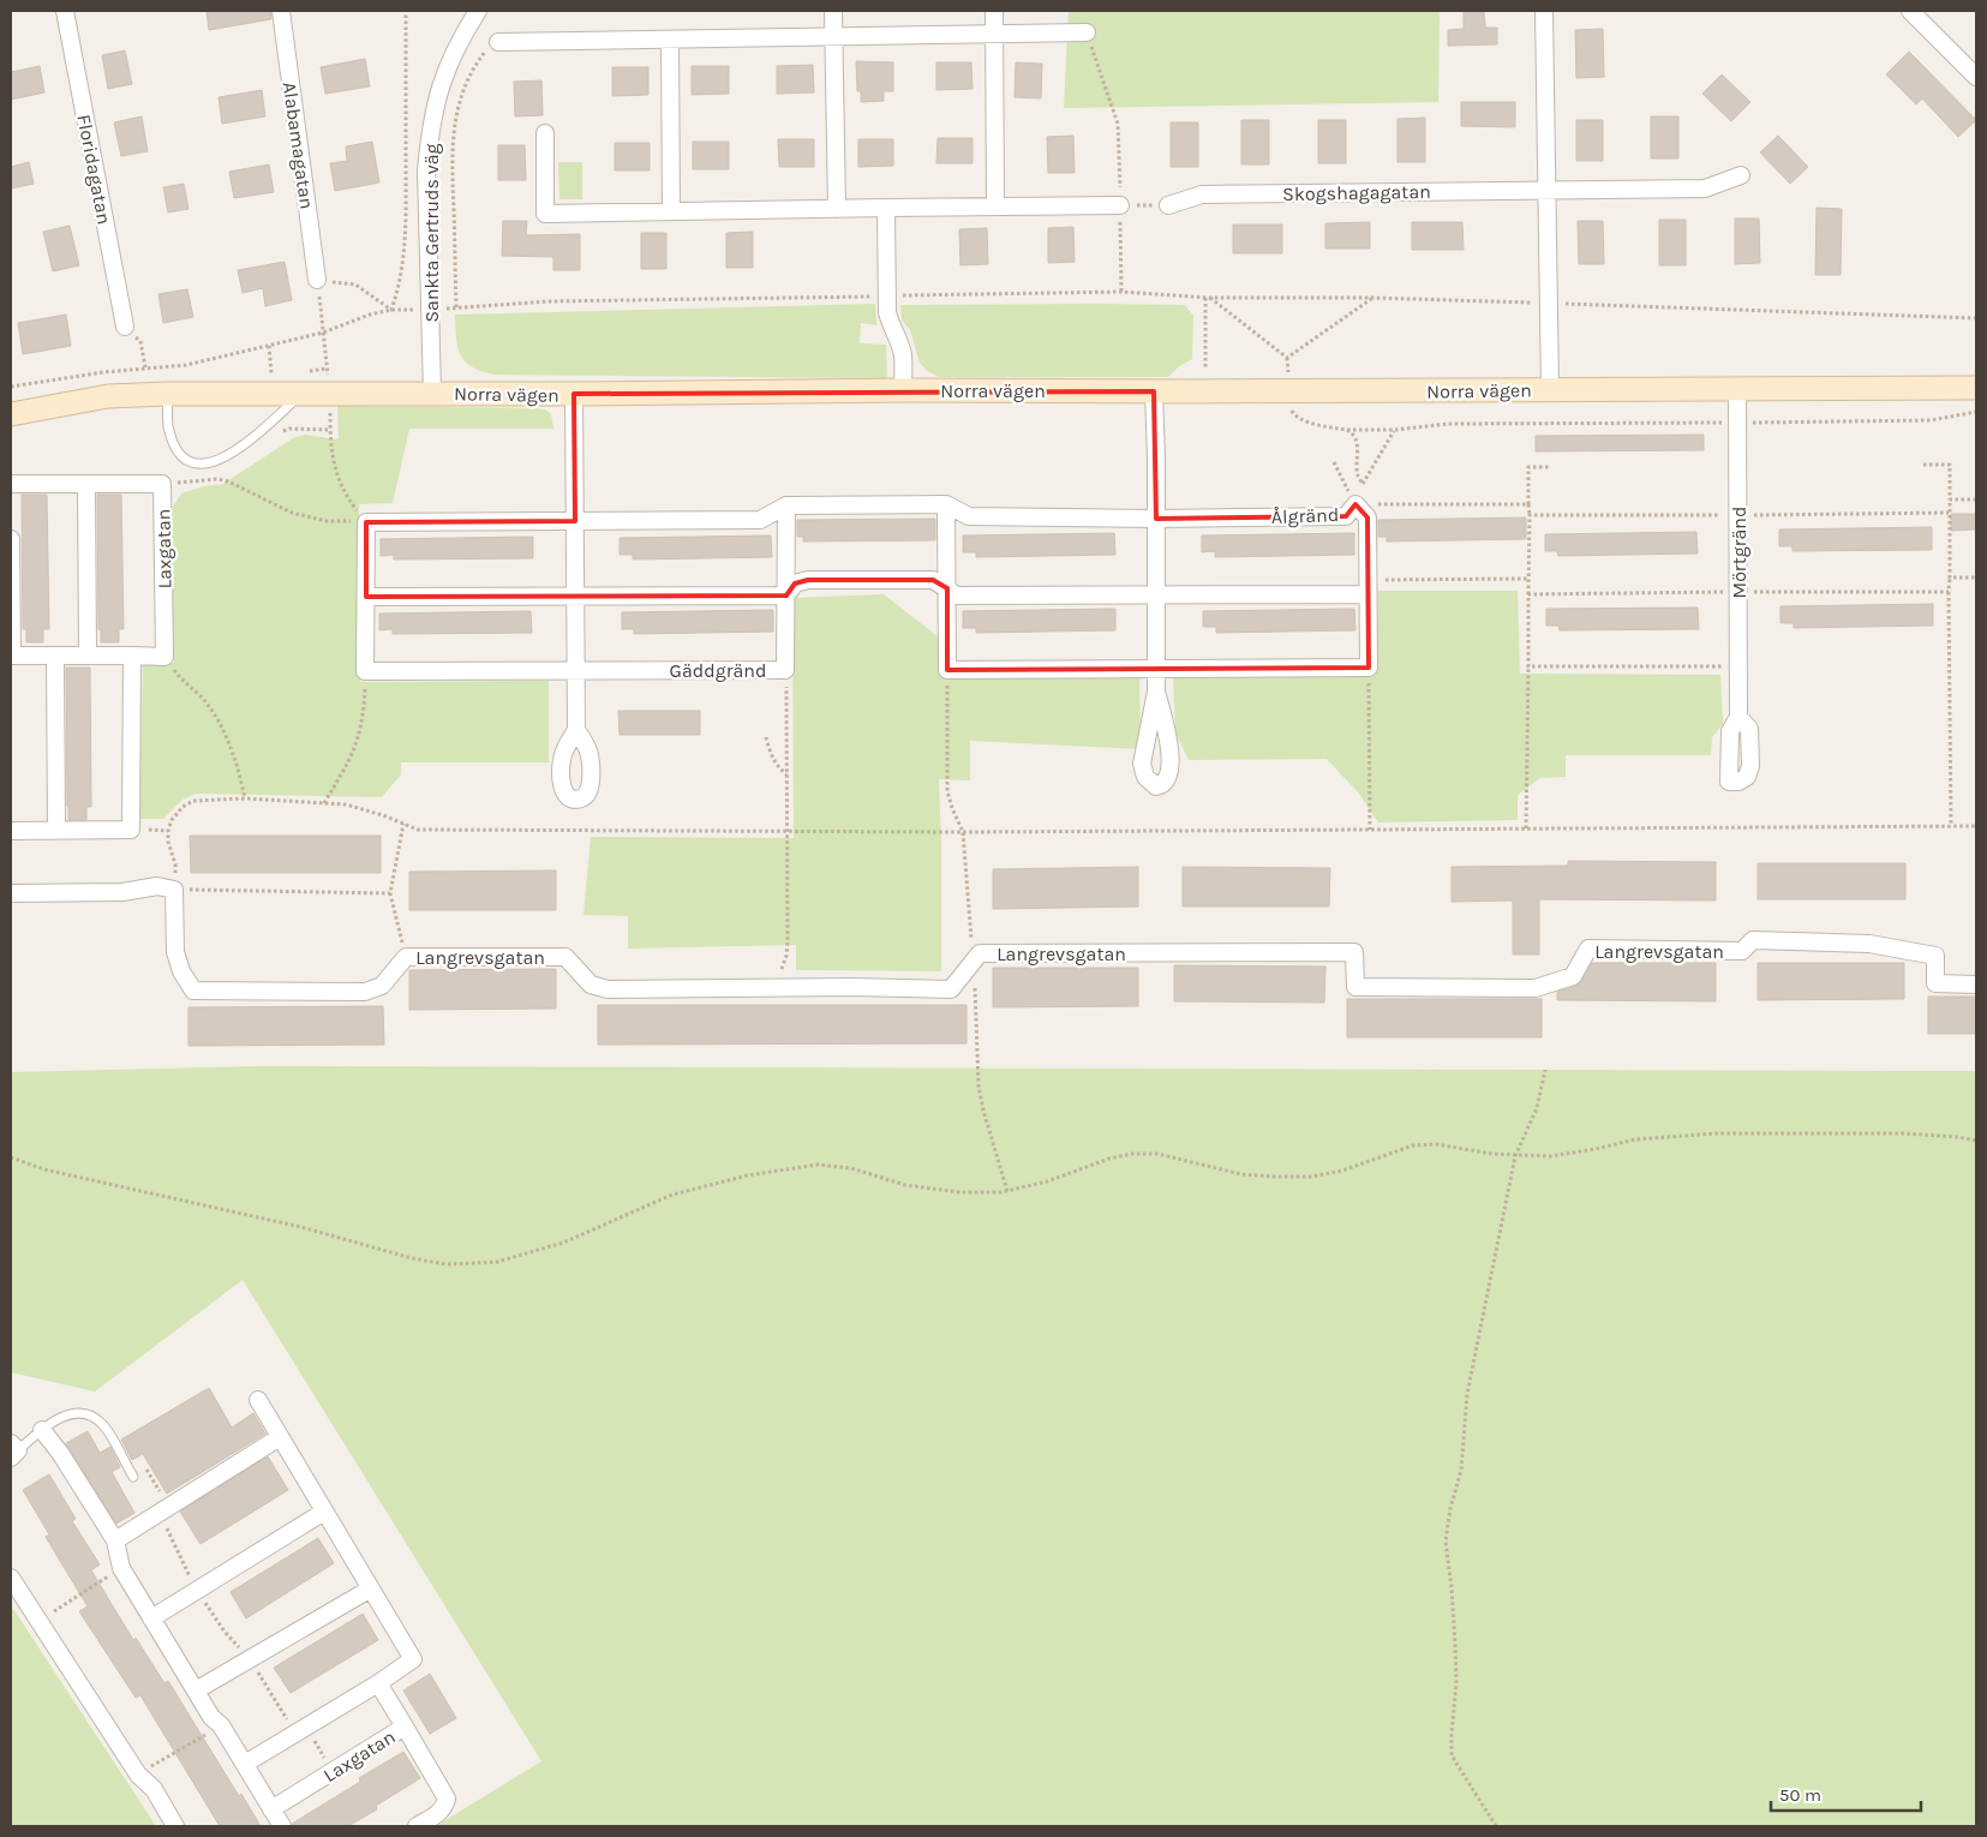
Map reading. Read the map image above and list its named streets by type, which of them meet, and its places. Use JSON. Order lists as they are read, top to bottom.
{
  "streets": {
    "street": [
      "Alabamagatan",
      "Floridagatan",
      "Skogshagagatan",
      "Sankta Gertruds väg",
      "Norra vägen",
      "Ålgränd",
      "Laxgatan",
      "Mörtgränd",
      "Gäddgränd",
      "Langrevsgatan"
    ]
  },
  "crossings": [
    ["Sankta Gertruds väg", "Norra vägen"],
    ["Norra vägen", "Mörtgränd"]
  ],
  "scale_bar": "50 m"
}
